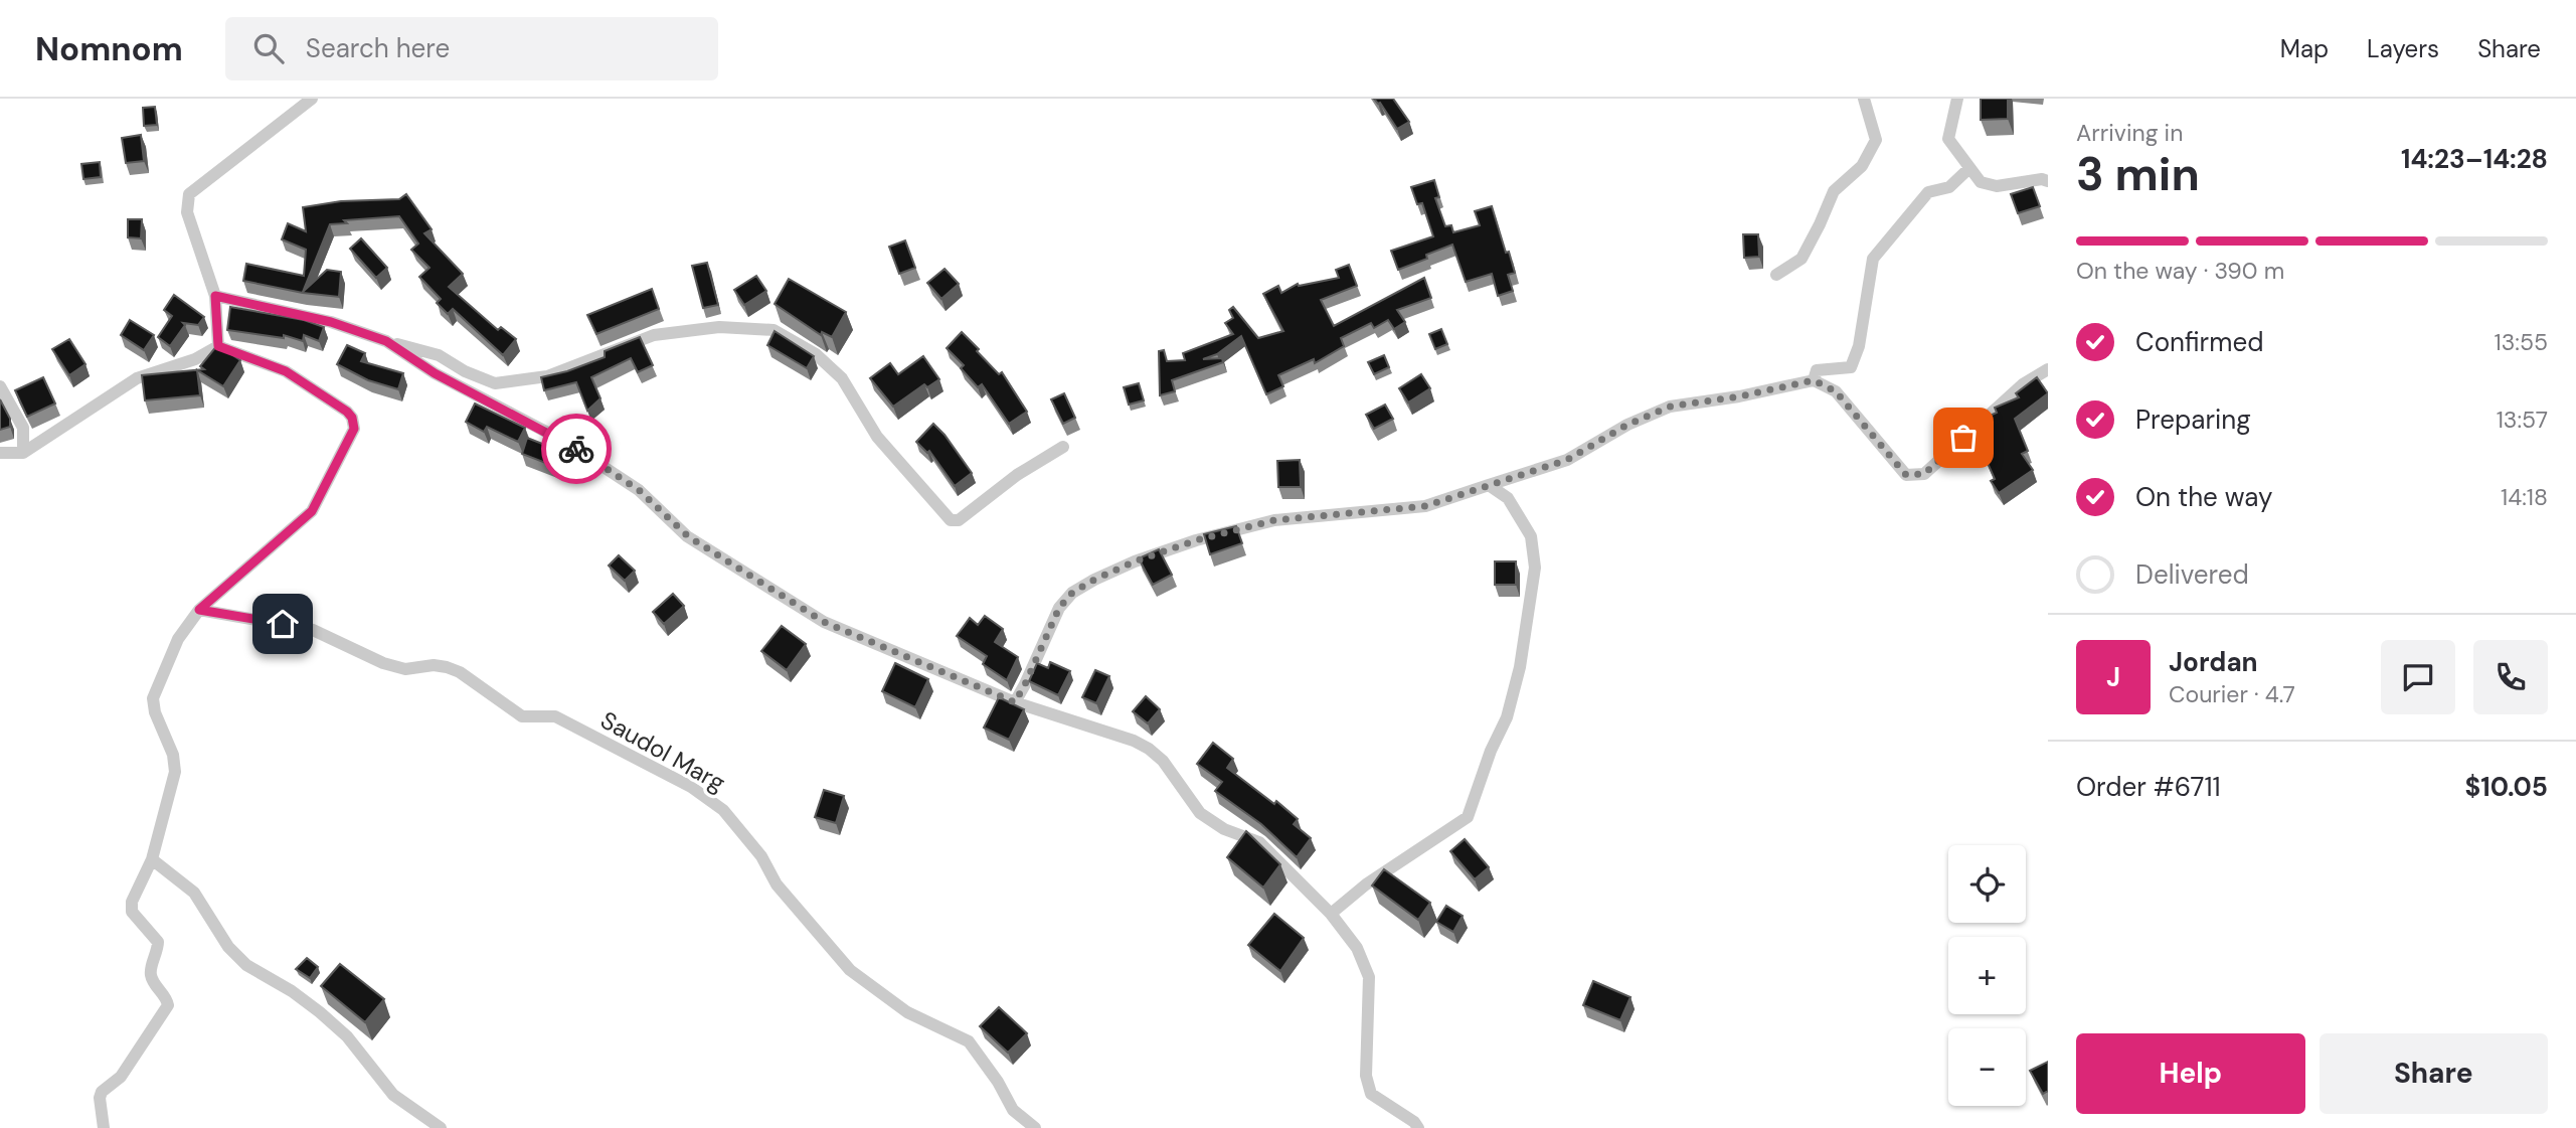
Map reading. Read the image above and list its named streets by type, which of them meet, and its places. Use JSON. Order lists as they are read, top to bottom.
{
  "streets": {
    "street": ["Saudol Marg"]
  },
  "page": {
    "header": "Nomnom",
    "search": "Search here",
    "nav": ["Map", "Layers", "Share"],
    "heading": ["3 min", "Arriving in", "14:23–14:28"],
    "panel": [
      "Jordan",
      "Courier · 4.7",
      "Order #6711",
      "$10.05"
    ],
    "bar": "On the way · 390 m",
    "list": [
      ["Confirmed", "13:55"],
      ["Preparing", "13:57"],
      ["On the way", "14:18"],
      "Delivered"
    ],
    "round": "J",
    "map_buttons": ["+", "−"],
    "buttons": ["Help", "Share"]
  }
}
